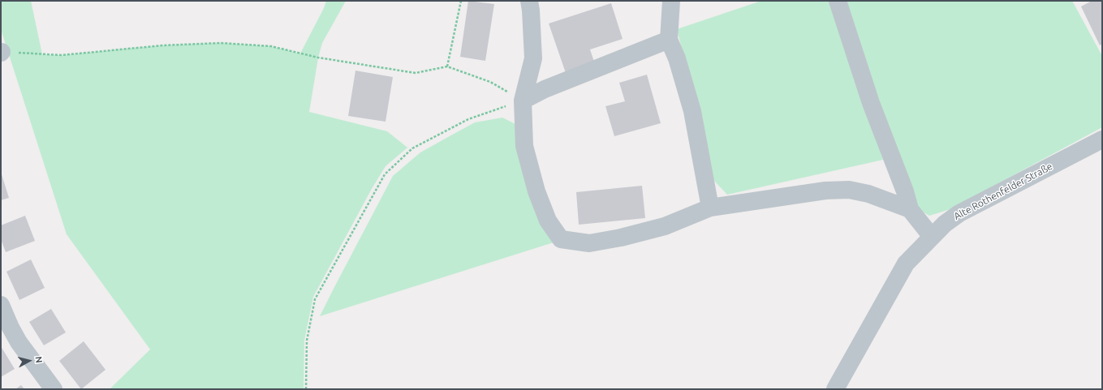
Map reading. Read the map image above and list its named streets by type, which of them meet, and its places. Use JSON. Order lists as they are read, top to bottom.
{
  "streets": {
    "street": ["Alte Rothenfelder Straße"]
  },
  "north": "right"
}
